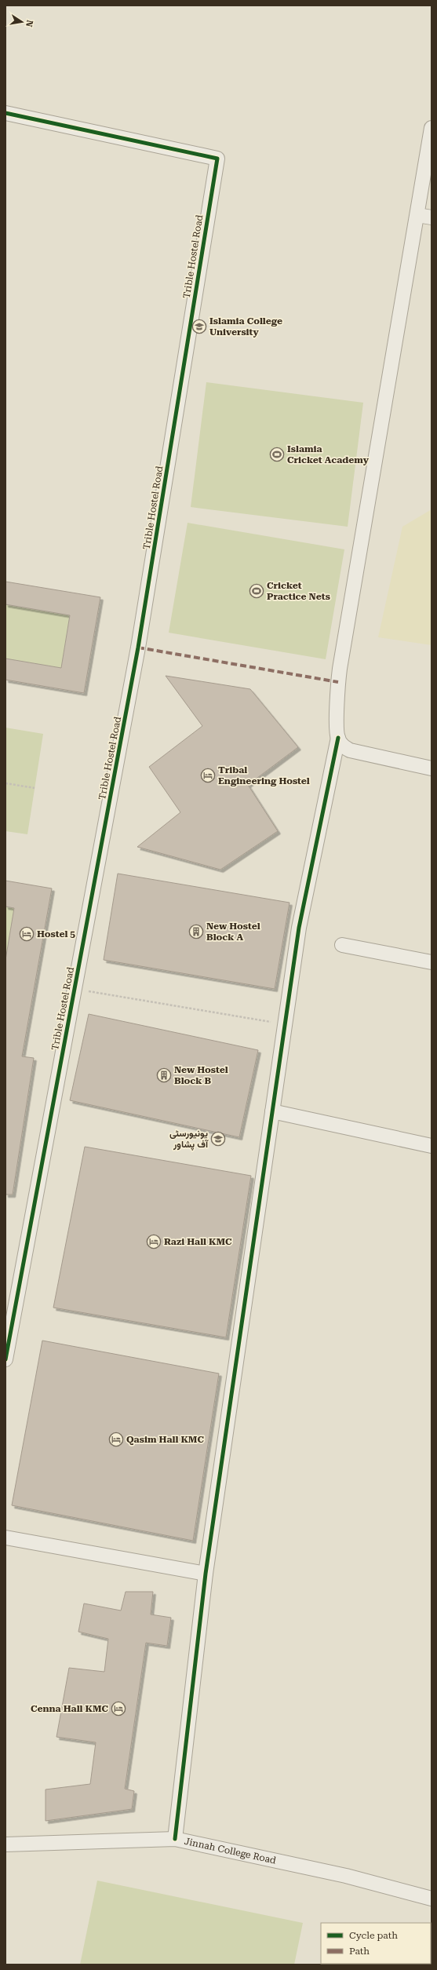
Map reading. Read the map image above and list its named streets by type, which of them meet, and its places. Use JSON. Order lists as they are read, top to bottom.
{
  "streets": {
    "street": ["Trible Hostel Road", "Jinnah College Road"]
  },
  "places": {
    "school or university": ["Islamia College University", "یونیورسٹی آف پشاور"],
    "sports": ["Islamia Cricket Academy", "Cricket Practice Nets"],
    "hotel": [
      "Tribal Engineering Hostel",
      "Hostel 5",
      "Razi Hall KMC",
      "Qasim Hall KMC",
      "Cenna Hall KMC"
    ],
    "building": ["New Hostel Block A", "New Hostel Block B"]
  },
  "legend": ["Cycle path", "Path"],
  "north": "right"
}
